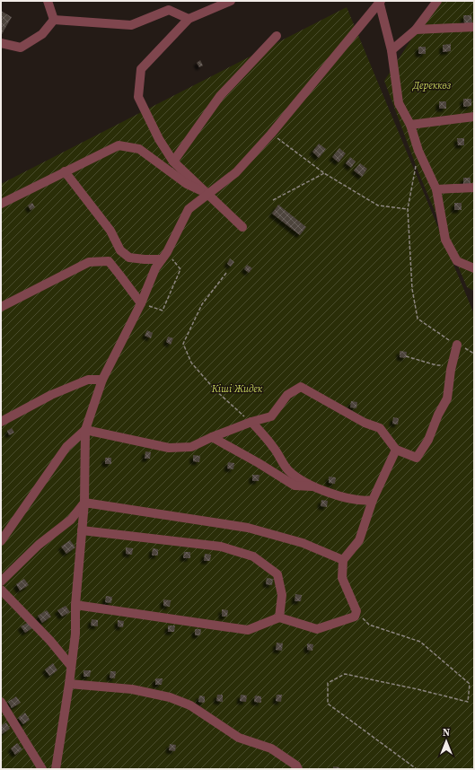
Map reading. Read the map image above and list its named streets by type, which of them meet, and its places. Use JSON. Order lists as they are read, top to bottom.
{
  "parks": ["Дереккөз", "Кіші Жидек"],
  "north": "top"
}
